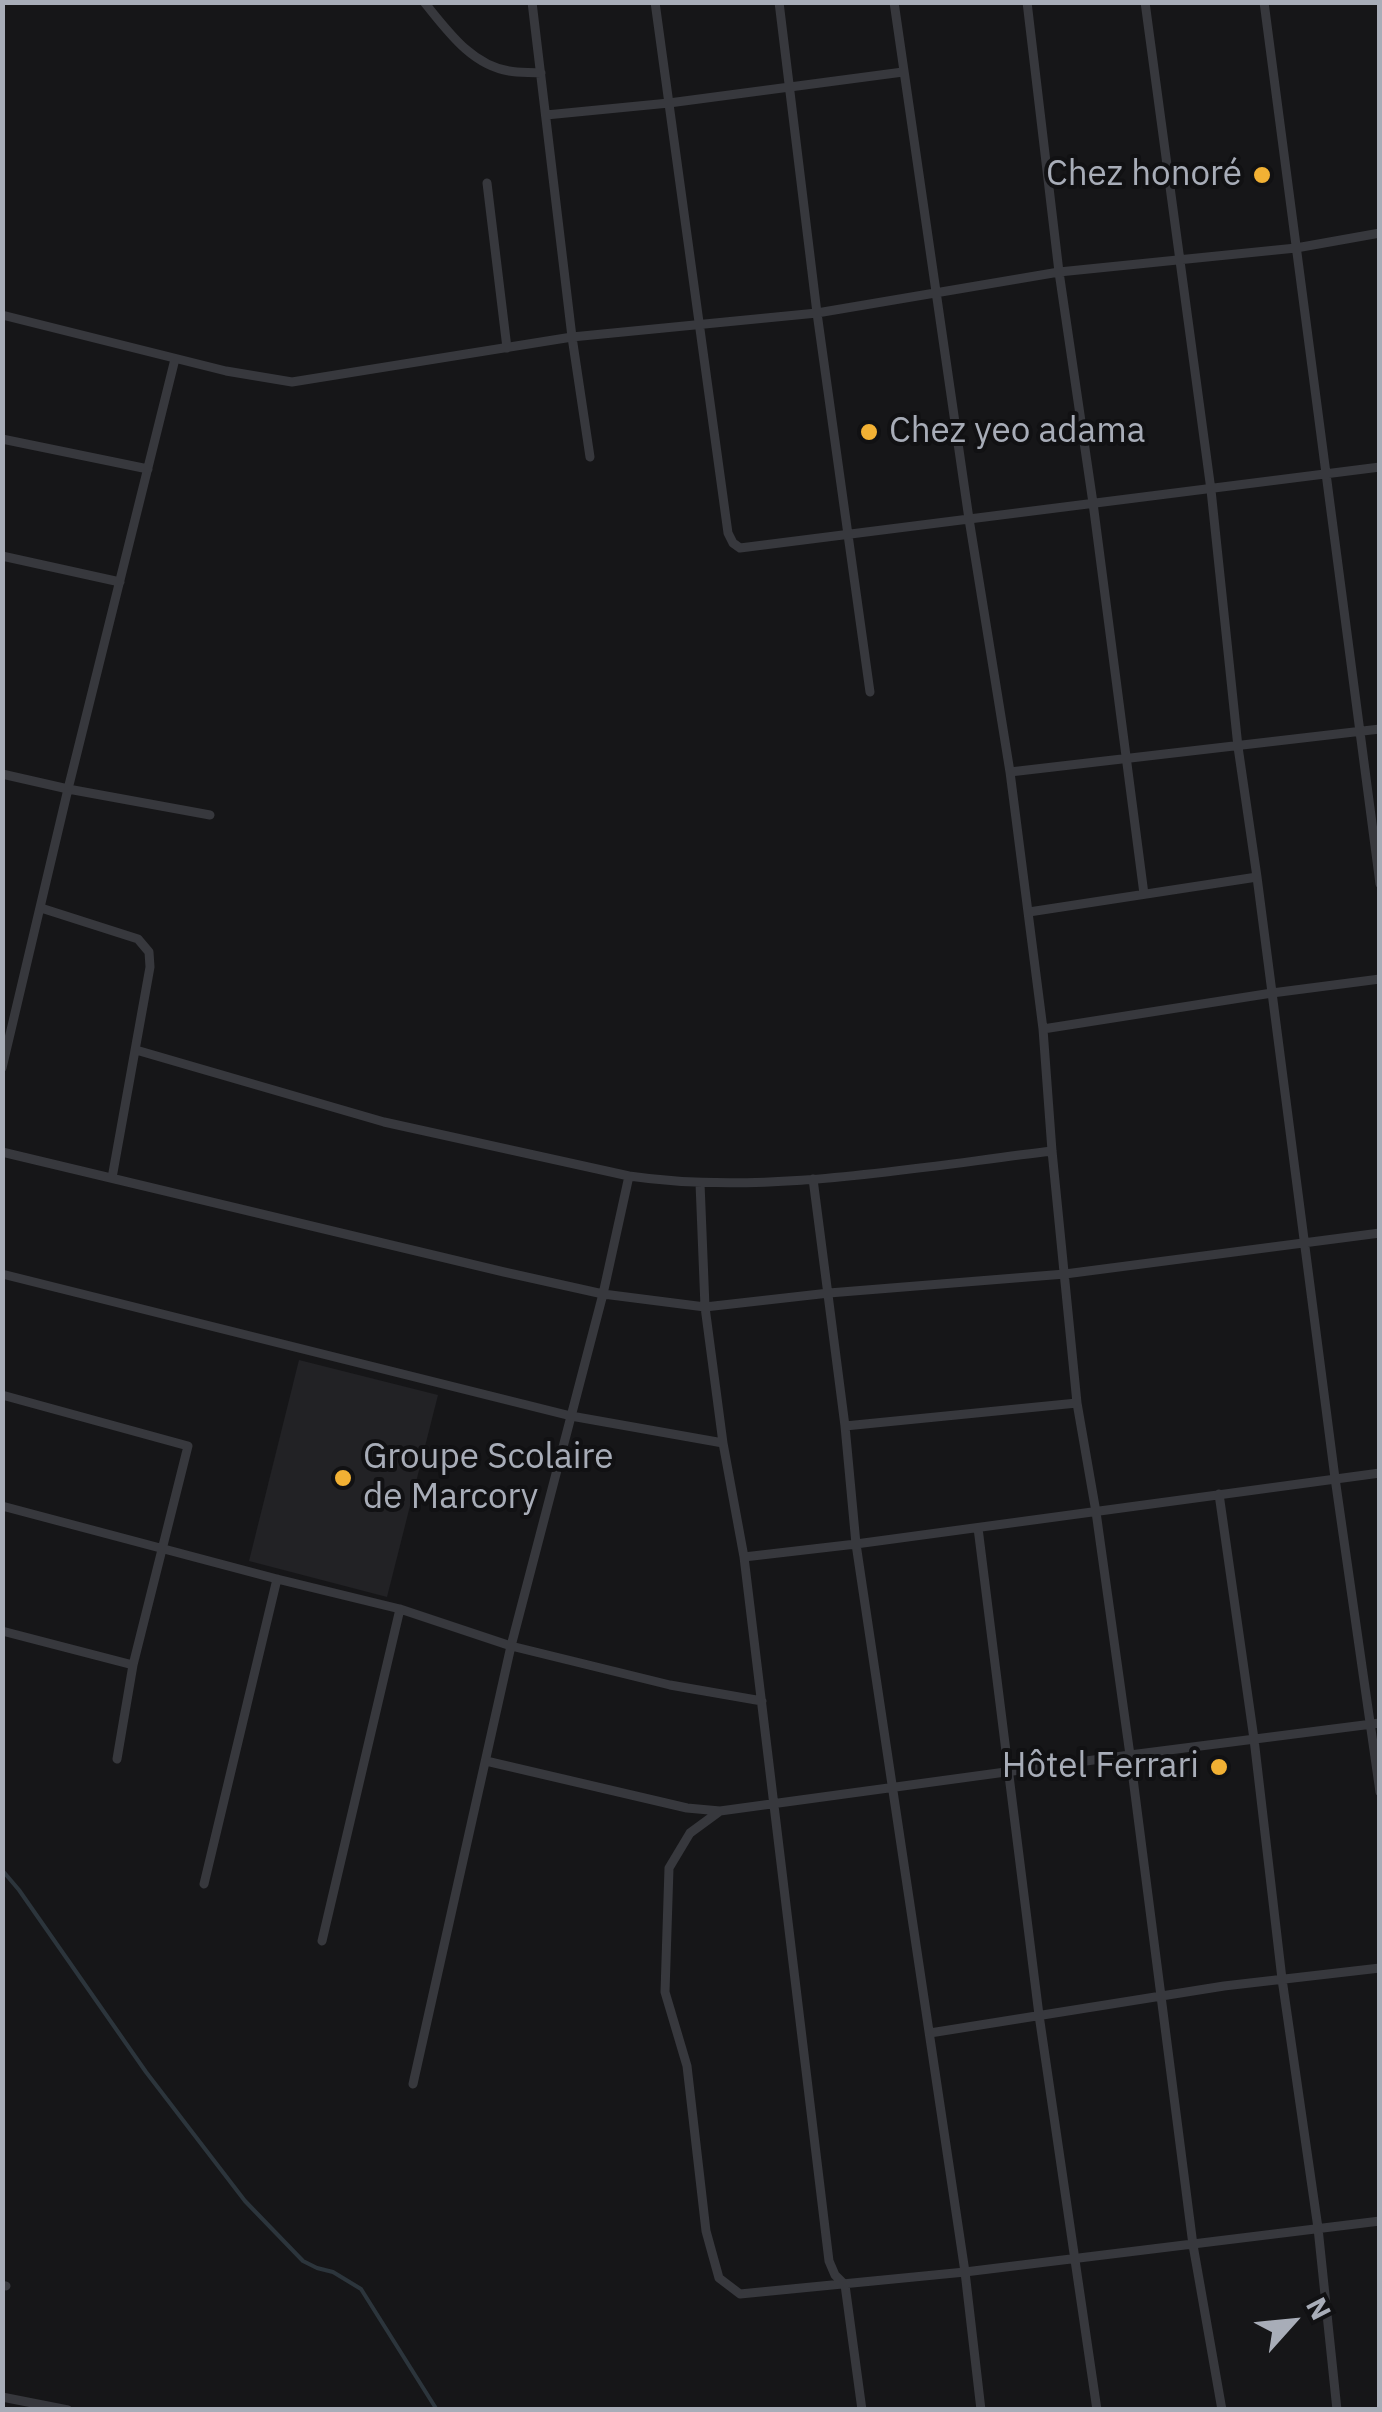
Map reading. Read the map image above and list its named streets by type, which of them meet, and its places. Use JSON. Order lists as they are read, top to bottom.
{
  "places": [
    "Chez honoré",
    "Chez yeo adama",
    "Groupe Scolaire de Marcory",
    "Hôtel Ferrari"
  ],
  "north": "top right"
}
